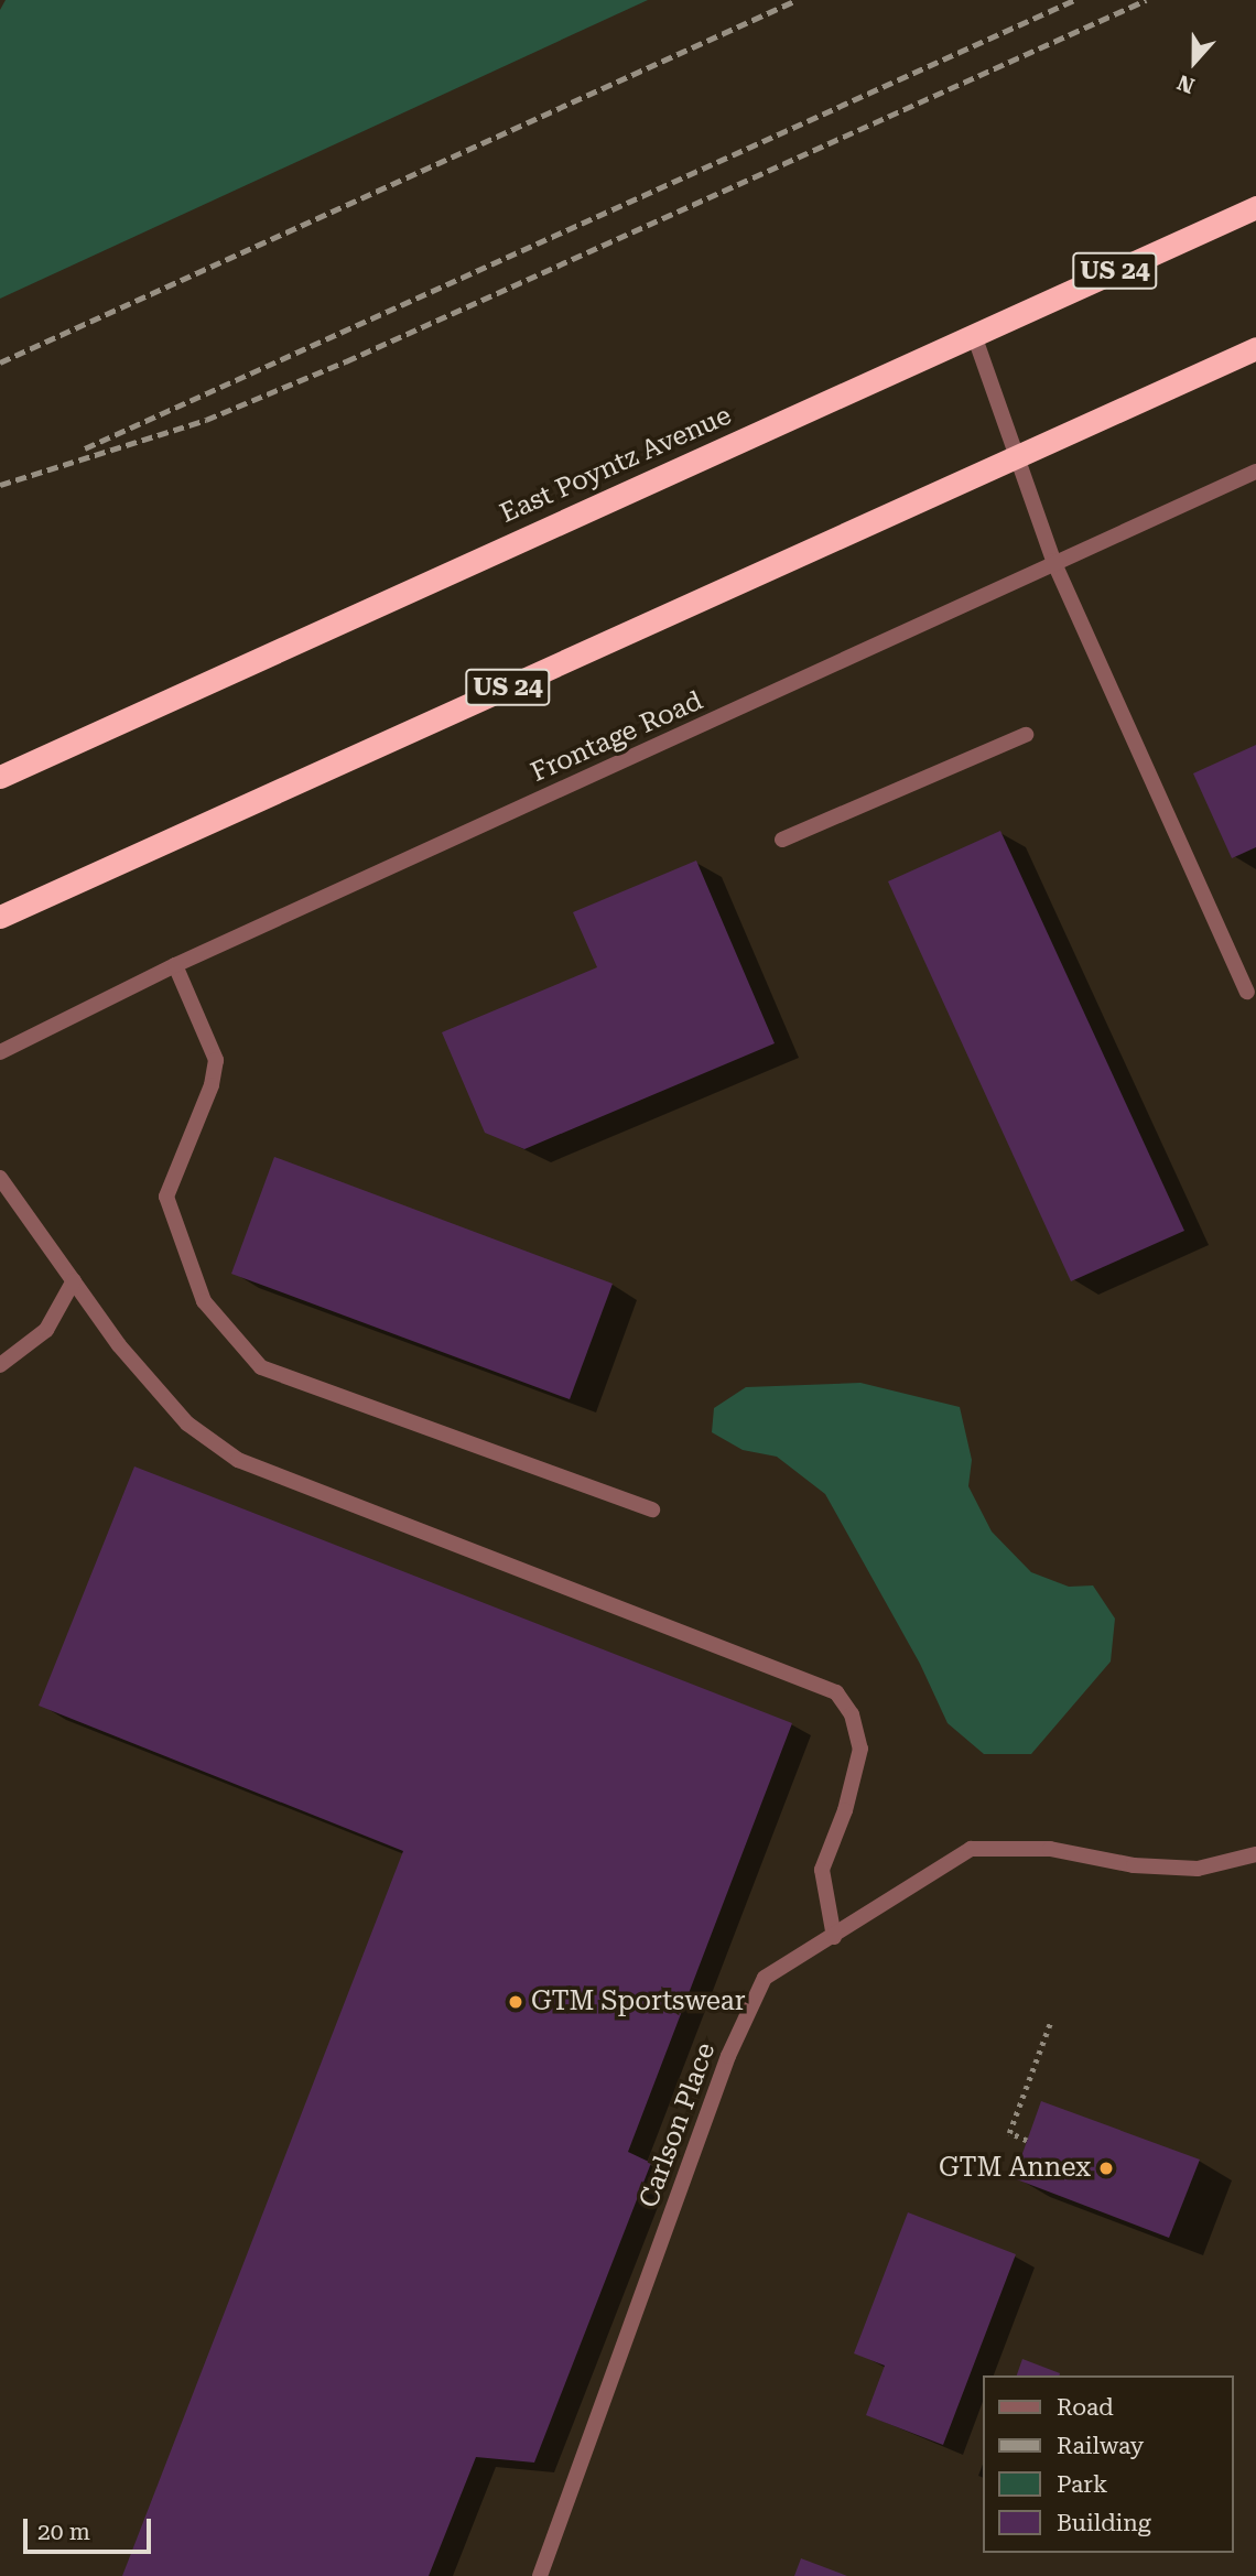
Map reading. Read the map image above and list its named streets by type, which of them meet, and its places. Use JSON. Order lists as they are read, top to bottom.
{
  "streets": {
    "highway": ["US 24", "East Poyntz Avenue"],
    "street": ["Frontage Road", "Carlson Place"]
  },
  "places": ["GTM Sportswear", "GTM Annex"],
  "legend": [
    "Road",
    "Railway",
    "Park",
    "Building"
  ],
  "scale_bar": "20 m",
  "north": "bottom"
}
